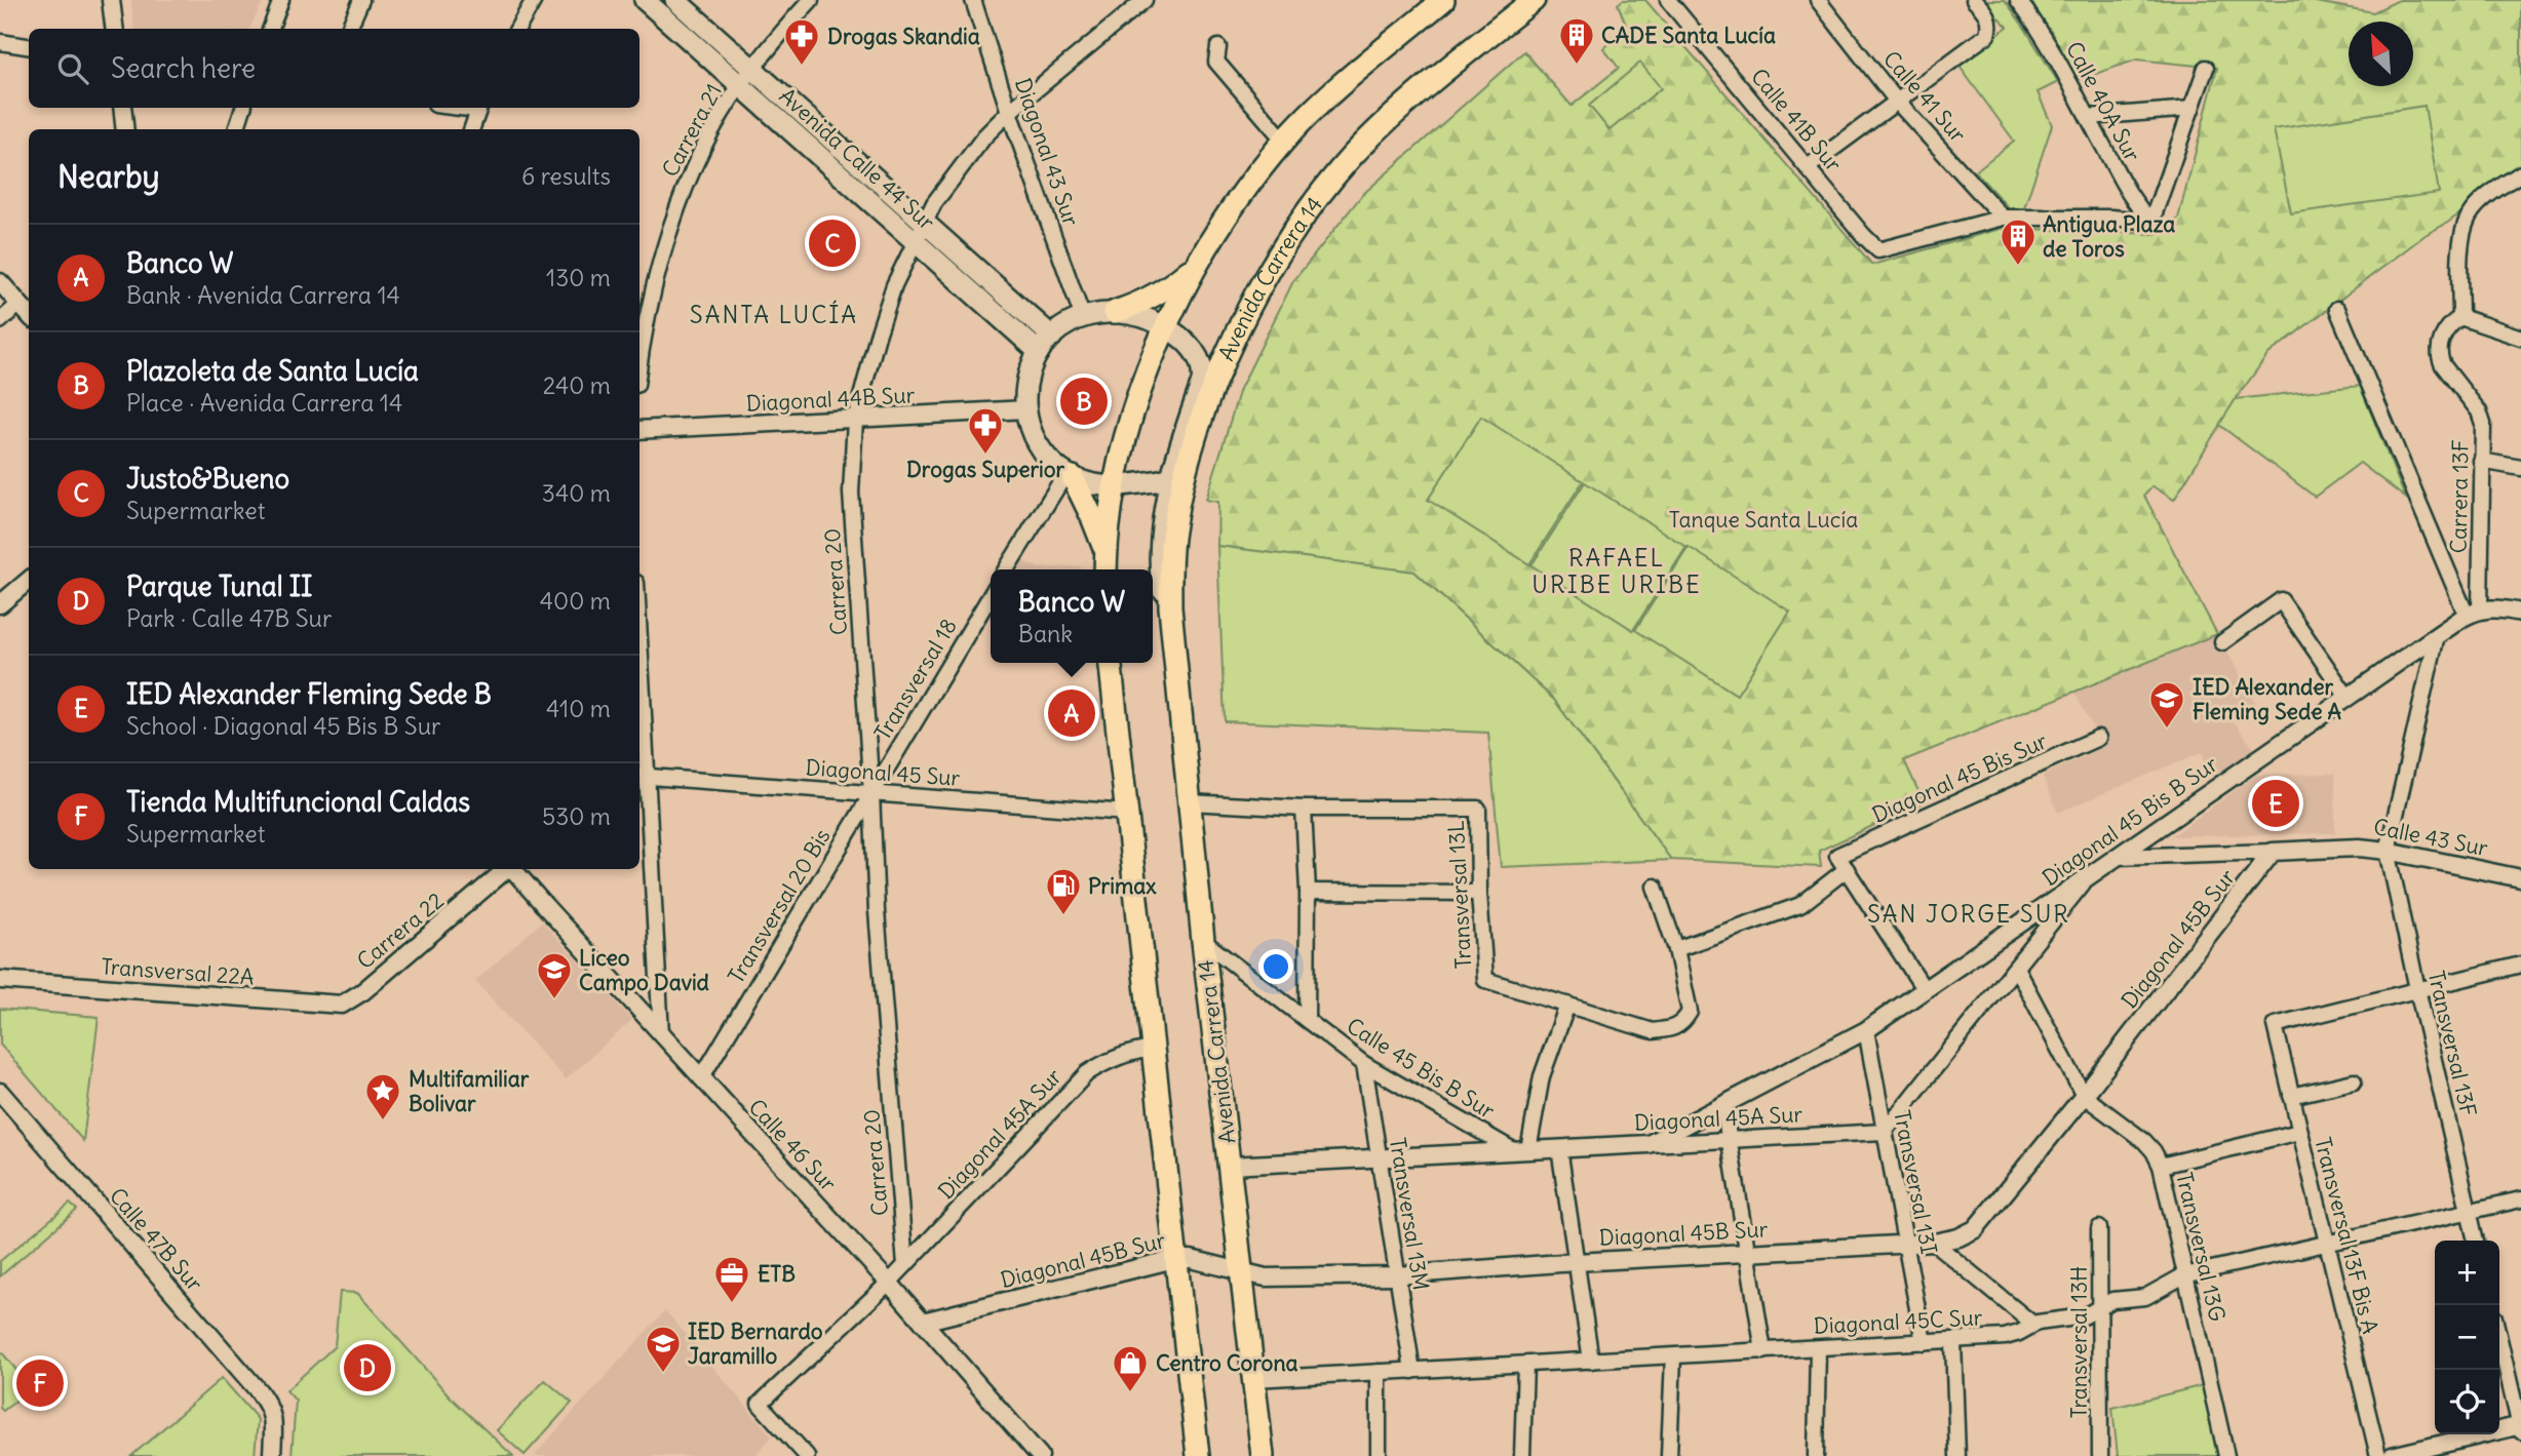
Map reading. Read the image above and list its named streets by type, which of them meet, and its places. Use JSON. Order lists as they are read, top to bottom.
{
  "streets": {
    "main road": ["Avenida Calle 44 Sur", "Avenida Carrera 14"],
    "street": [
      "Calle 41 Sur",
      "Calle 40A Sur",
      "Calle 41B Sur",
      "Carrera 21",
      "Diagonal 43 Sur",
      "Diagonal 44B Sur",
      "Carrera 13F",
      "Carrera 20",
      "Transversal 18",
      "Diagonal 45 Sur",
      "Diagonal 45 Bis Sur",
      "Diagonal 45 Bis B Sur",
      "Calle 43 Sur",
      "Transversal 13L",
      "Transversal 20 Bis",
      "Carrera 22",
      "Diagonal 45B Sur",
      "Transversal 22A",
      "Transversal 13F",
      "Calle 45 Bis B Sur",
      "Diagonal 45A Sur",
      "Calle 46 Sur",
      "Transversal 13I",
      "Transversal 13M",
      "Transversal 13F Bis A",
      "Calle 47B Sur",
      "Transversal 13G",
      "Diagonal 45C Sur",
      "Transversal 13H"
    ]
  },
  "crossings": [
    ["Calle 41 Sur", "Calle 41B Sur"],
    ["Carrera 21", "Avenida Calle 44 Sur"],
    ["Diagonal 43 Sur", "Carrera 20"],
    ["Avenida Calle 44 Sur", "Carrera 20"],
    ["Avenida Carrera 14", "Diagonal 45B Sur"],
    ["Avenida Carrera 14", "Calle 45 Bis B Sur"],
    ["Avenida Carrera 14", "Diagonal 45A Sur"],
    ["Avenida Carrera 14", "Diagonal 45C Sur"],
    ["Diagonal 44B Sur", "Carrera 20"],
    ["Carrera 13F", "Diagonal 45 Bis B Sur"],
    ["Carrera 20", "Transversal 18"],
    ["Carrera 20", "Diagonal 45 Sur"],
    ["Carrera 20", "Transversal 20 Bis"],
    ["Carrera 20", "Diagonal 45A Sur"],
    ["Carrera 20", "Calle 46 Sur"],
    ["Transversal 18", "Diagonal 45 Sur"],
    ["Transversal 18", "Transversal 20 Bis"],
    ["Diagonal 45 Sur", "Transversal 20 Bis"],
    ["Diagonal 45 Bis B Sur", "Calle 43 Sur"],
    ["Diagonal 45 Bis B Sur", "Diagonal 45A Sur"],
    ["Diagonal 45 Bis B Sur", "Transversal 13I"],
    ["Calle 43 Sur", "Diagonal 45B Sur"],
    ["Calle 43 Sur", "Transversal 13F"],
    ["Transversal 20 Bis", "Calle 46 Sur"],
    ["Carrera 22", "Transversal 22A"],
    ["Diagonal 45B Sur", "Calle 46 Sur"],
    ["Diagonal 45B Sur", "Transversal 13I"],
    ["Diagonal 45B Sur", "Transversal 13M"],
    ["Diagonal 45B Sur", "Transversal 13G"],
    ["Transversal 13F", "Transversal 13F Bis A"],
    ["Transversal 13F", "Diagonal 45C Sur"],
    ["Calle 45 Bis B Sur", "Diagonal 45A Sur"],
    ["Calle 45 Bis B Sur", "Transversal 13M"],
    ["Diagonal 45A Sur", "Calle 46 Sur"],
    ["Diagonal 45A Sur", "Transversal 13I"],
    ["Diagonal 45A Sur", "Transversal 13M"],
    ["Transversal 13I", "Diagonal 45C Sur"],
    ["Transversal 13M", "Diagonal 45C Sur"],
    ["Transversal 13F Bis A", "Diagonal 45C Sur"],
    ["Transversal 13G", "Diagonal 45C Sur"],
    ["Diagonal 45C Sur", "Transversal 13H"]
  ],
  "districts": ["SANTA LUCÍA", "RAFAEL URIBE URIBE", "SAN JORGE SUR"],
  "parks": ["Tanque Santa Lucía"],
  "places": {
    "building": ["CADE Santa Lucía", "Antigua Plaza de Toros"],
    "pharmacy": ["Drogas Skandia", "Drogas Superior"],
    "school or university": ["IED Alexander Fleming Sede A", "Liceo Campo David", "IED Bernardo Jaramillo"],
    "fuel station": ["Primax"],
    "place": ["Multifamiliar Bolivar"],
    "office": ["ETB"],
    "shop": ["Centro Corona"]
  },
  "north": "top left",
  "page": {
    "search": "Search here",
    "heading": ["Nearby", "6 results"],
    "pins": [
      "C",
      "B",
      "A",
      "E",
      "D",
      "F"
    ],
    "list": [
      {
        "mark": "A",
        "name": "Banco W",
        "note": "Bank · Avenida Carrera 14",
        "value": "130 m"
      },
      {
        "mark": "B",
        "name": "Plazoleta de Santa Lucía",
        "note": "Place · Avenida Carrera 14",
        "value": "240 m"
      },
      {
        "mark": "C",
        "name": "Justo&Bueno",
        "note": "Supermarket",
        "value": "340 m"
      },
      {
        "mark": "D",
        "name": "Parque Tunal II",
        "note": "Park · Calle 47B Sur",
        "value": "400 m"
      },
      {
        "mark": "E",
        "name": "IED Alexander Fleming Sede B",
        "note": "School · Diagonal 45 Bis B Sur",
        "value": "410 m"
      },
      {
        "mark": "F",
        "name": "Tienda Multifuncional Caldas",
        "note": "Supermarket",
        "value": "530 m"
      }
    ],
    "popup": ["Banco W", "Bank"],
    "map_buttons": ["+", "−"]
  }
}
